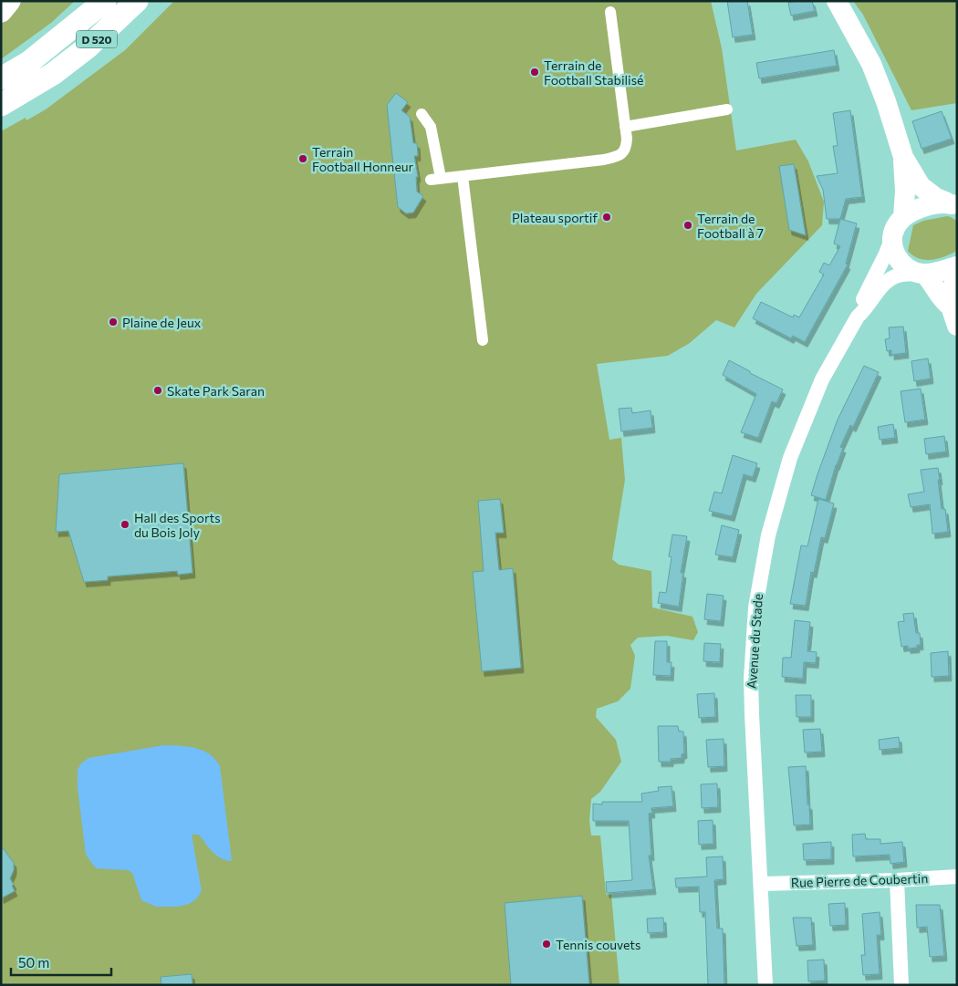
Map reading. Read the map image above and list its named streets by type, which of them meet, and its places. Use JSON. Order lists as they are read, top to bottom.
{
  "streets": {
    "main road": ["D 520"],
    "street": ["Avenue du Stade", "Rue Pierre de Coubertin"]
  },
  "crossings": [
    ["Avenue du Stade", "Rue Pierre de Coubertin"]
  ],
  "places": [
    "Terrain de Football Stabilisé",
    "Terrain Football Honneur",
    "Plateau sportif",
    "Terrain de Football à 7",
    "Plaine de Jeux",
    "Skate Park Saran",
    "Hall des Sports du Bois Joly",
    "Tennis couvets"
  ],
  "scale_bar": "50 m"
}
